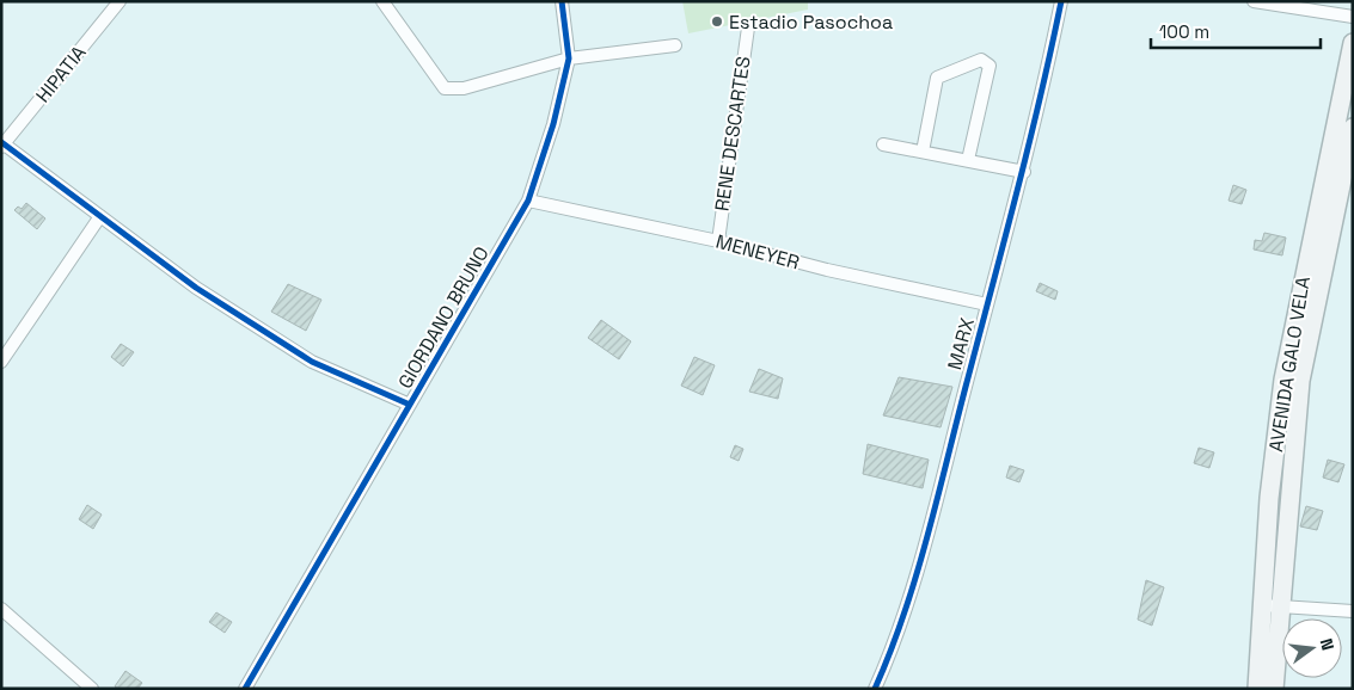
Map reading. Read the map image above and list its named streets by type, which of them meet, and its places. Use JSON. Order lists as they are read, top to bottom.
{
  "streets": {
    "main road": ["AVENIDA GALO VELA"],
    "street": [
      "HIPATIA",
      "RENE DESCARTES",
      "MENEYER",
      "GIORDANO BRUNO",
      "MARX"
    ]
  },
  "crossings": [
    ["RENE DESCARTES", "MENEYER"],
    ["MENEYER", "GIORDANO BRUNO"],
    ["MENEYER", "MARX"]
  ],
  "places": ["Estadio Pasochoa"],
  "scale_bar": "100 m",
  "north": "right"
}
